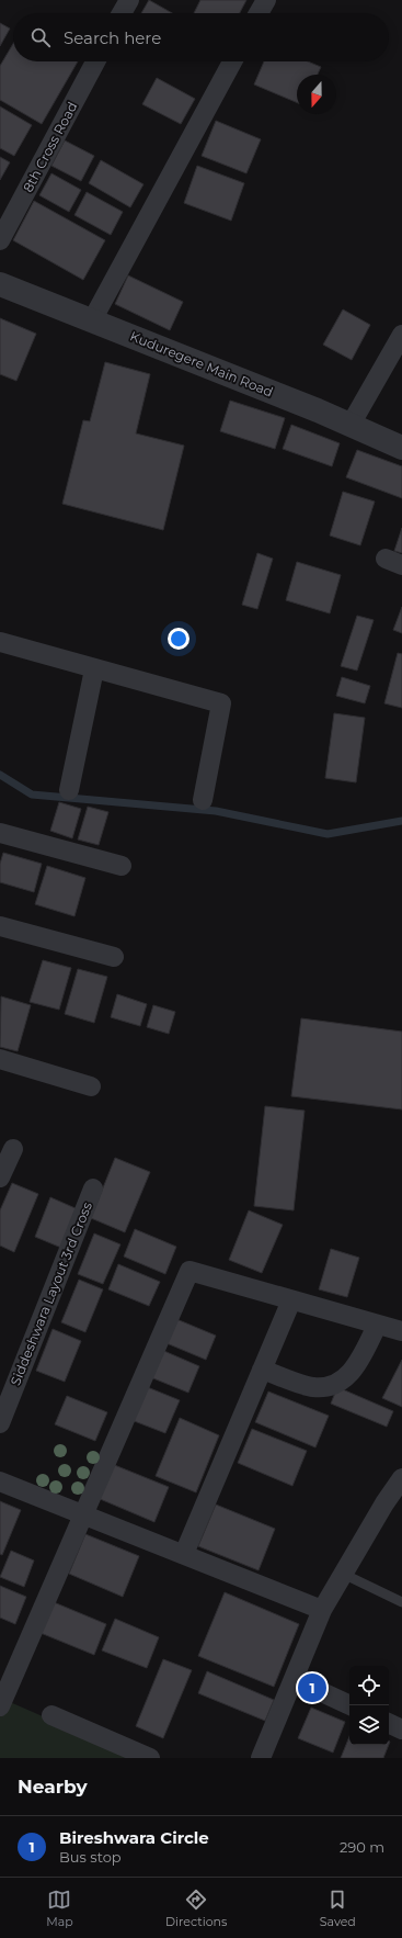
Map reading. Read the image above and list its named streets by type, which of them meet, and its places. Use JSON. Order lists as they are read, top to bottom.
{
  "streets": {
    "street": ["8th Cross Road", "Kuduregere Main Road", "Siddeshwara Layout 3rd Cross"]
  },
  "north": "bottom",
  "page": {
    "search": "Search here",
    "pins": "1",
    "heading": "Nearby",
    "list": [
      {
        "mark": "1",
        "name": "Bireshwara Circle",
        "note": "Bus stop",
        "value": "290 m"
      }
    ],
    "nav": ["Map", "Directions", "Saved"]
  }
}
